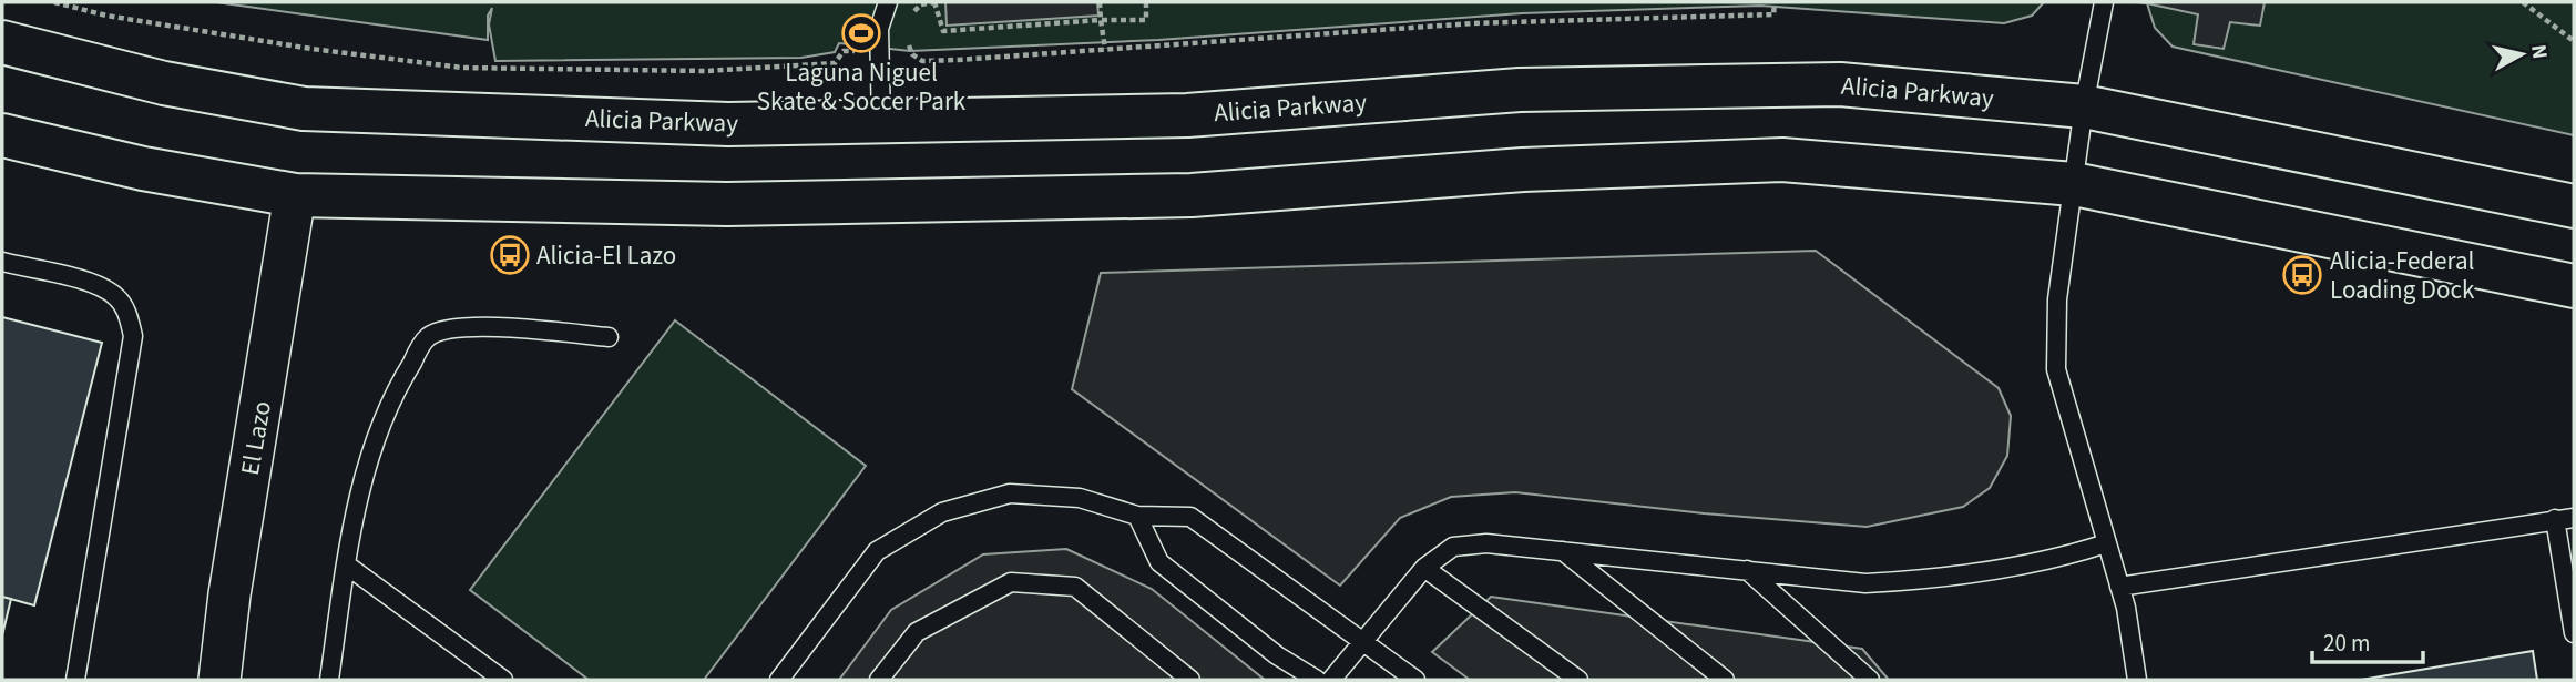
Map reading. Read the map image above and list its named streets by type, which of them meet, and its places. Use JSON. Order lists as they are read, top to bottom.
{
  "streets": {
    "main road": ["Alicia Parkway"],
    "street": ["El Lazo"]
  },
  "places": {
    "sports": ["Laguna Niguel Skate & Soccer Park"],
    "bus stop": ["Alicia-El Lazo", "Alicia-Federal Loading Dock"]
  },
  "scale_bar": "20 m",
  "north": "right"
}
